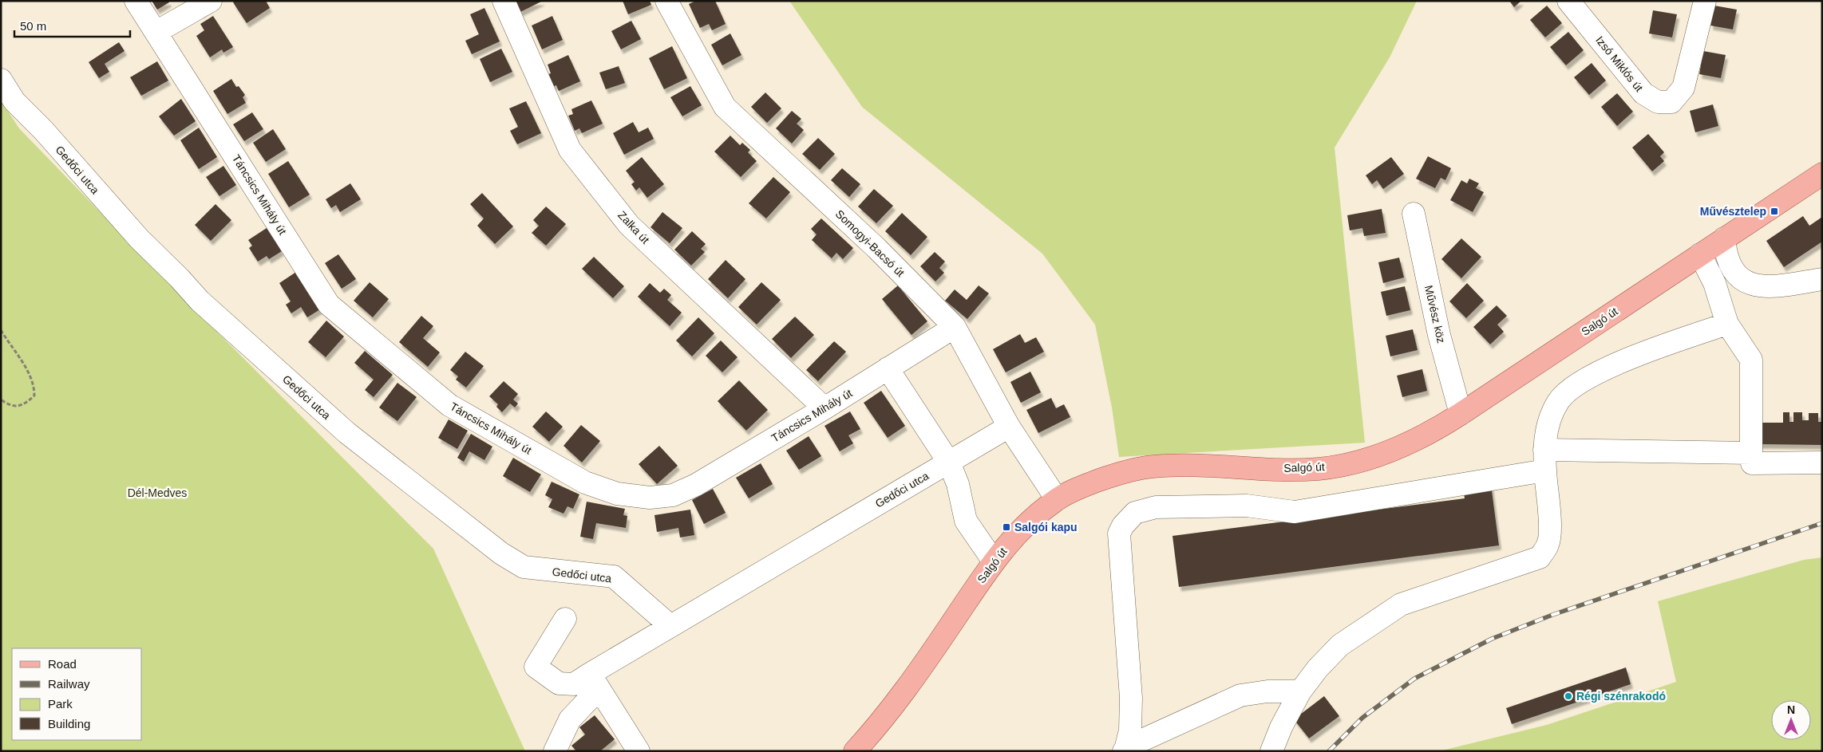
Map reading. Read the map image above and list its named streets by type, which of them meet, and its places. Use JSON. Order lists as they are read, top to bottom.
{
  "streets": {
    "main road": ["Salgó út"],
    "street": [
      "Izsó Miklós út",
      "Gedőci utca",
      "Táncsics Mihály út",
      "Zalka út",
      "Somogyi-Bacsó út",
      "Művész köz"
    ]
  },
  "crossings": [
    ["Gedőci utca", "Somogyi-Bacsó út"],
    ["Táncsics Mihály út", "Zalka út"],
    ["Táncsics Mihály út", "Somogyi-Bacsó út"],
    ["Somogyi-Bacsó út", "Salgó út"],
    ["Művész köz", "Salgó út"]
  ],
  "parks": ["Dél-Medves"],
  "places": {
    "transit": ["Művésztelep", "Salgói kapu"],
    "other": ["Régi szénrakodó"]
  },
  "legend": [
    "Road",
    "Railway",
    "Park",
    "Building"
  ],
  "scale_bar": "50 m",
  "north": "top"
}
